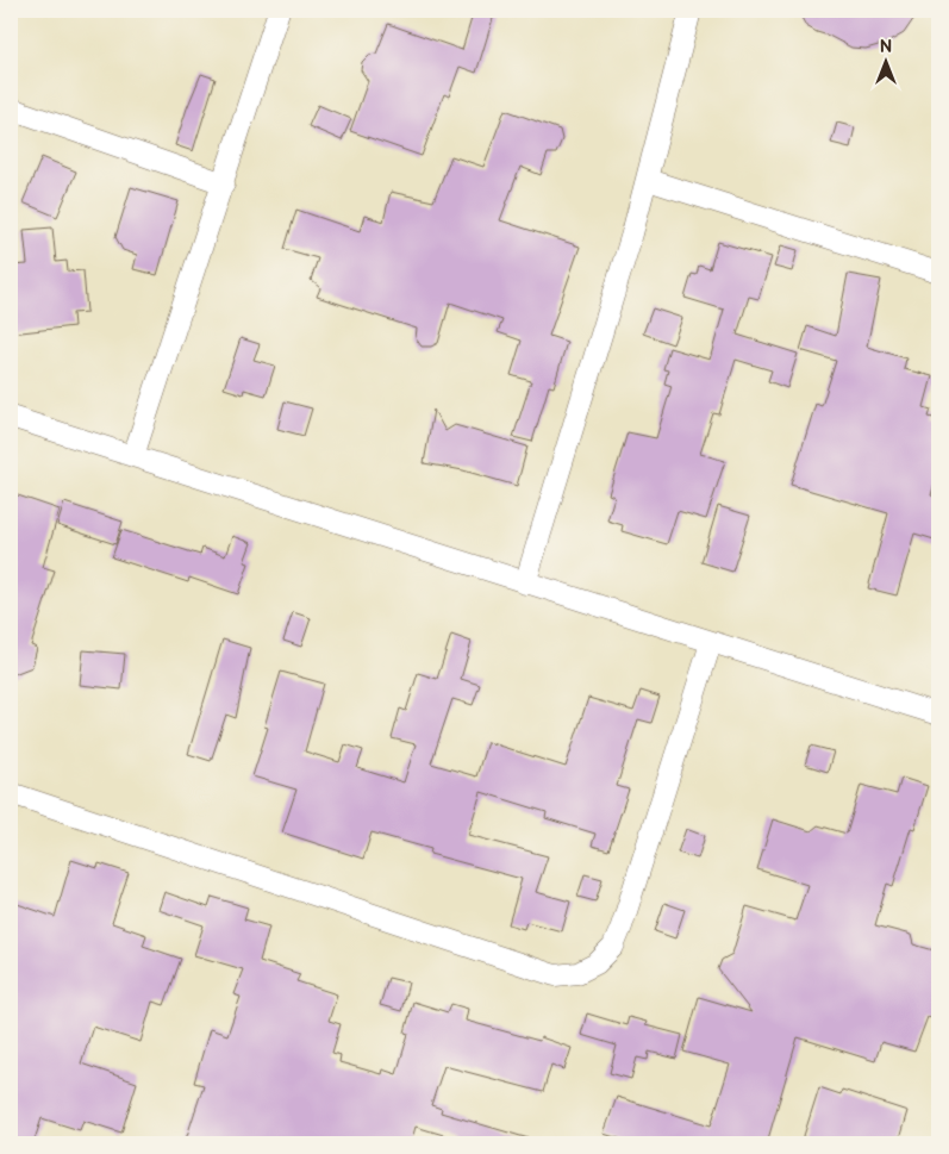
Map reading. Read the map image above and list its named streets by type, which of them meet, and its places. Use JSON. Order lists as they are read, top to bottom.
{
  "north": "top"
}
